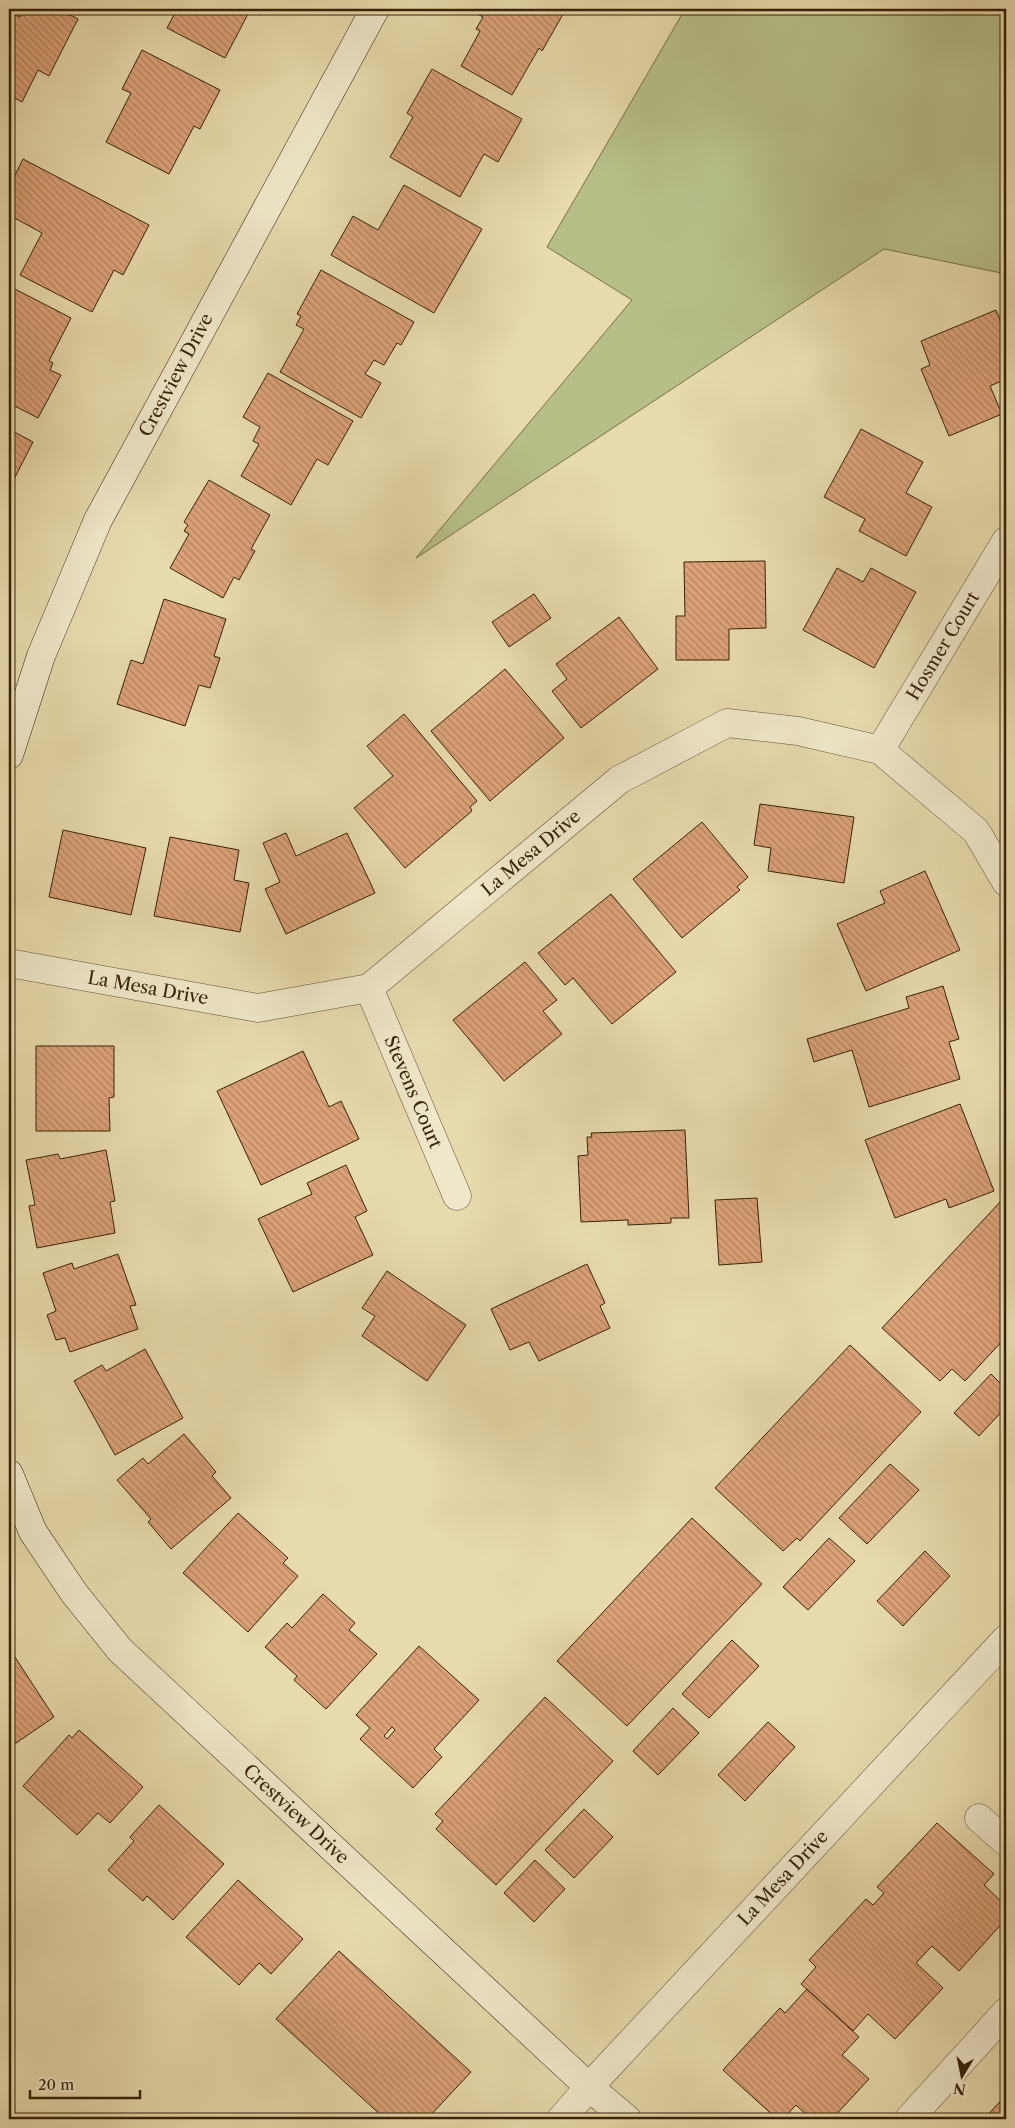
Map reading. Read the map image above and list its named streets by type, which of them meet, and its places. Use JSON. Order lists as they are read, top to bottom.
{
  "streets": {
    "street": [
      "Crestview Drive",
      "Hosmer Court",
      "La Mesa Drive",
      "Stevens Court"
    ]
  },
  "crossings": [
    ["Crestview Drive", "La Mesa Drive"],
    ["Hosmer Court", "La Mesa Drive"],
    ["La Mesa Drive", "Stevens Court"]
  ],
  "scale_bar": "20 m",
  "north": "bottom"
}
